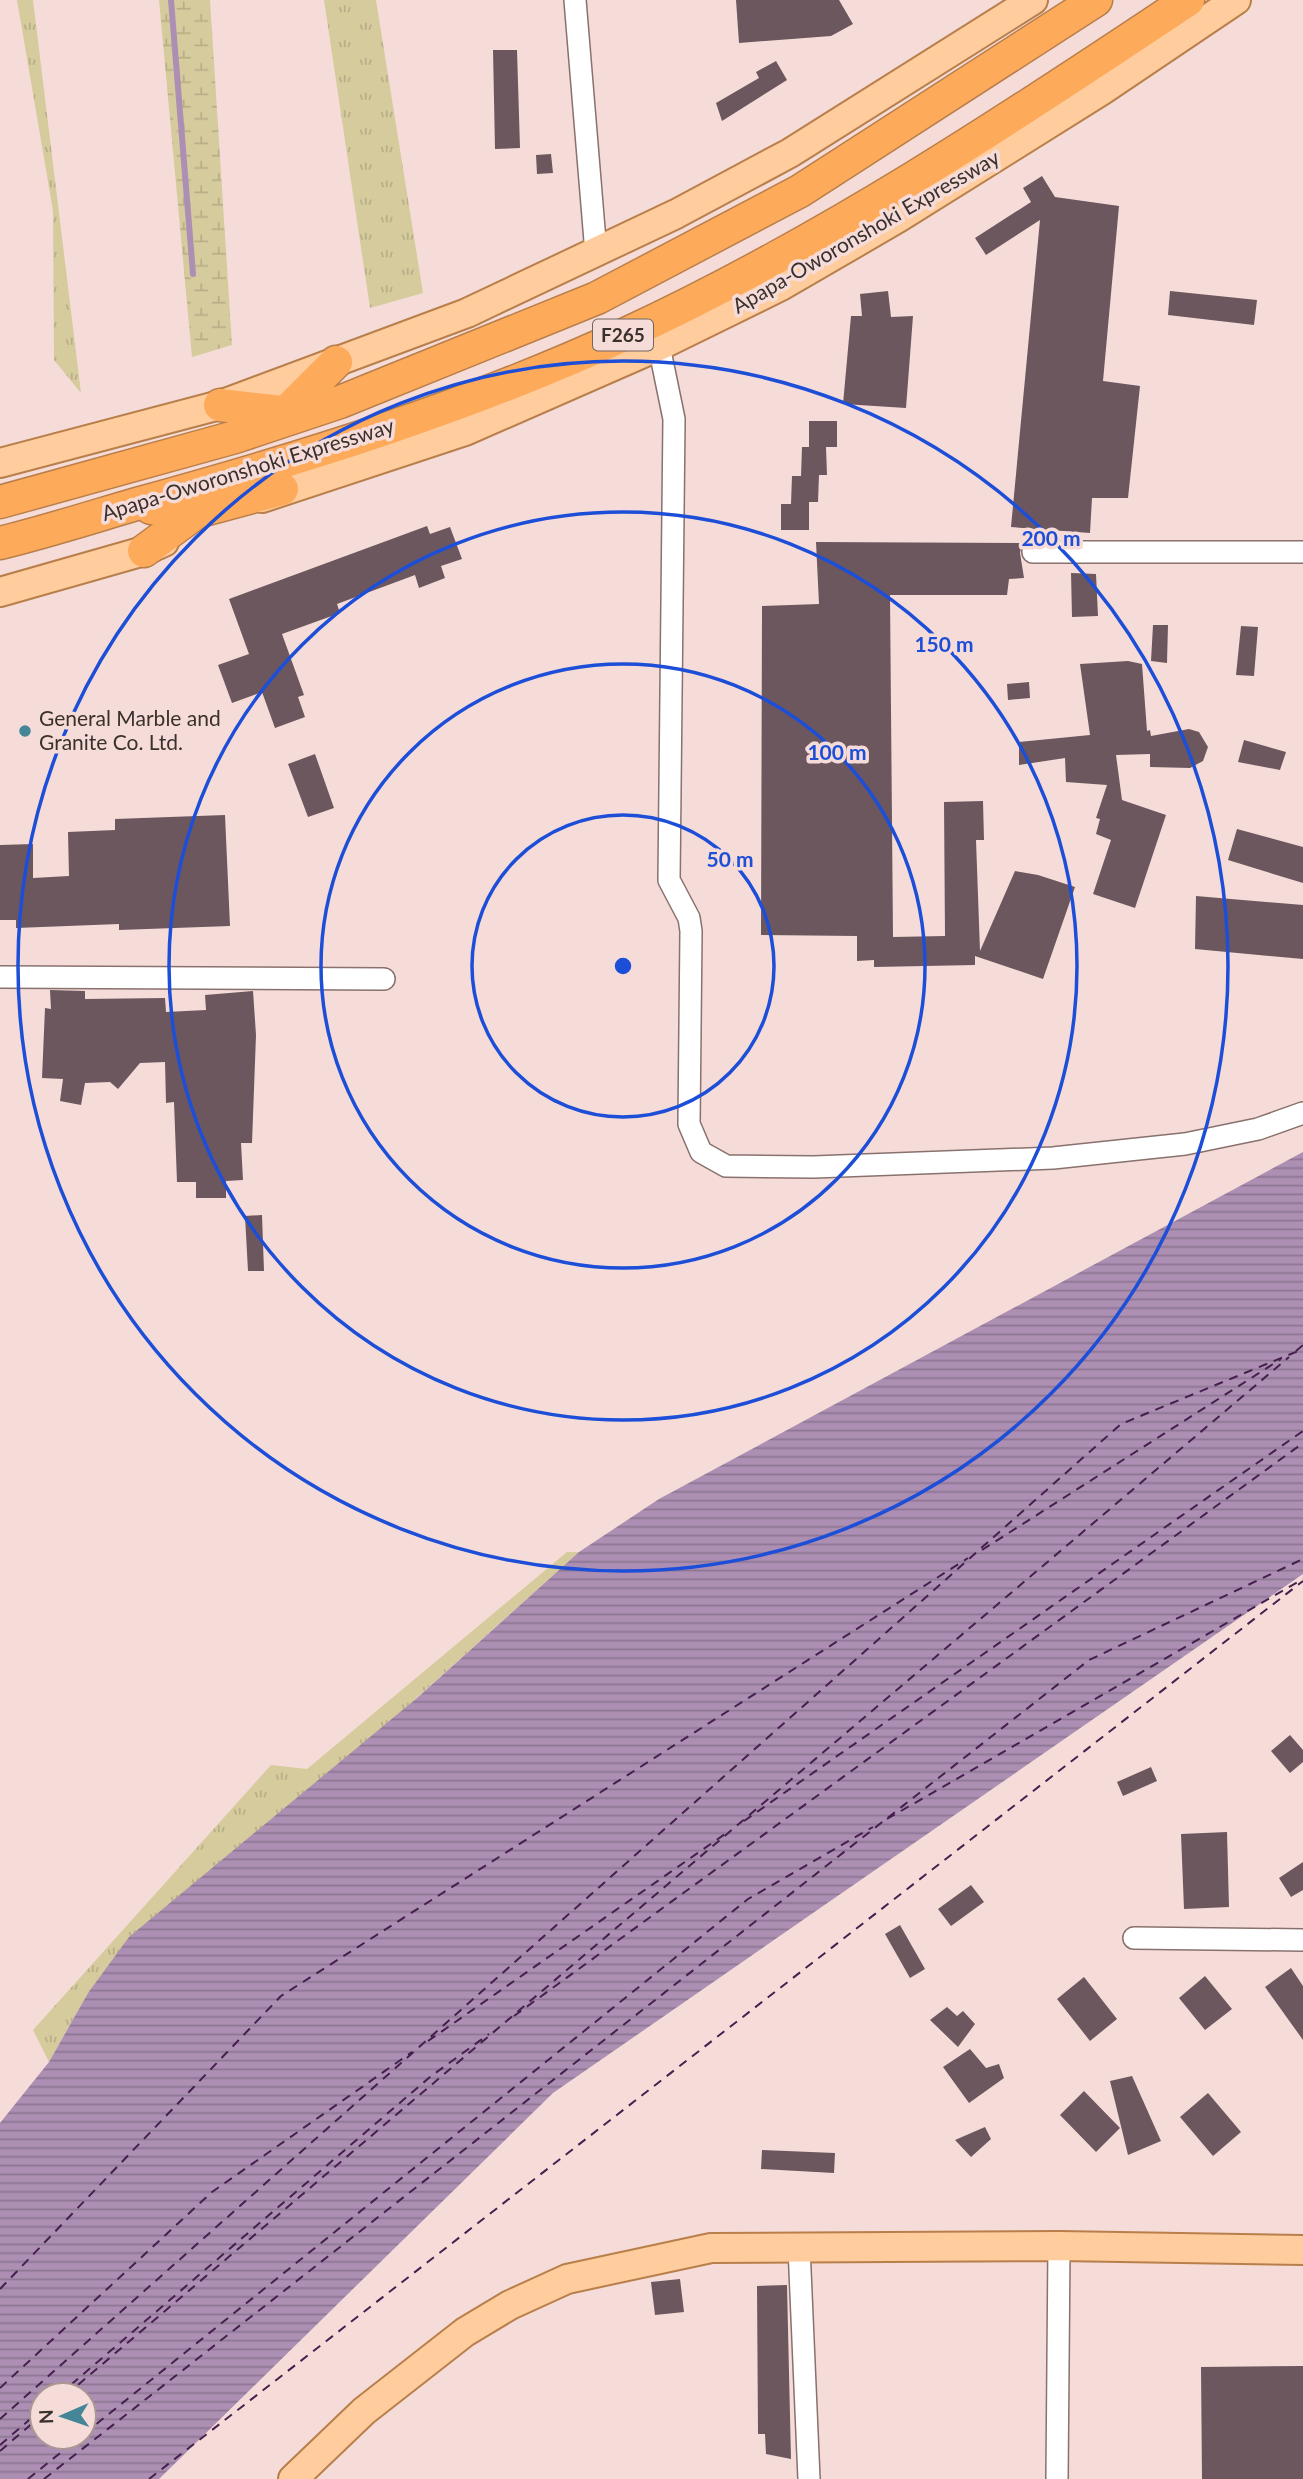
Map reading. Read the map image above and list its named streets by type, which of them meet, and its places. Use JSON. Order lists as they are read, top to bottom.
{
  "streets": {
    "highway": ["Apapa-Oworonshoki Expressway", "F265"]
  },
  "places": ["General Marble and Granite Co. Ltd."],
  "north": "left",
  "rings": [
    "200 m",
    "150 m",
    "100 m",
    "50 m"
  ]
}
